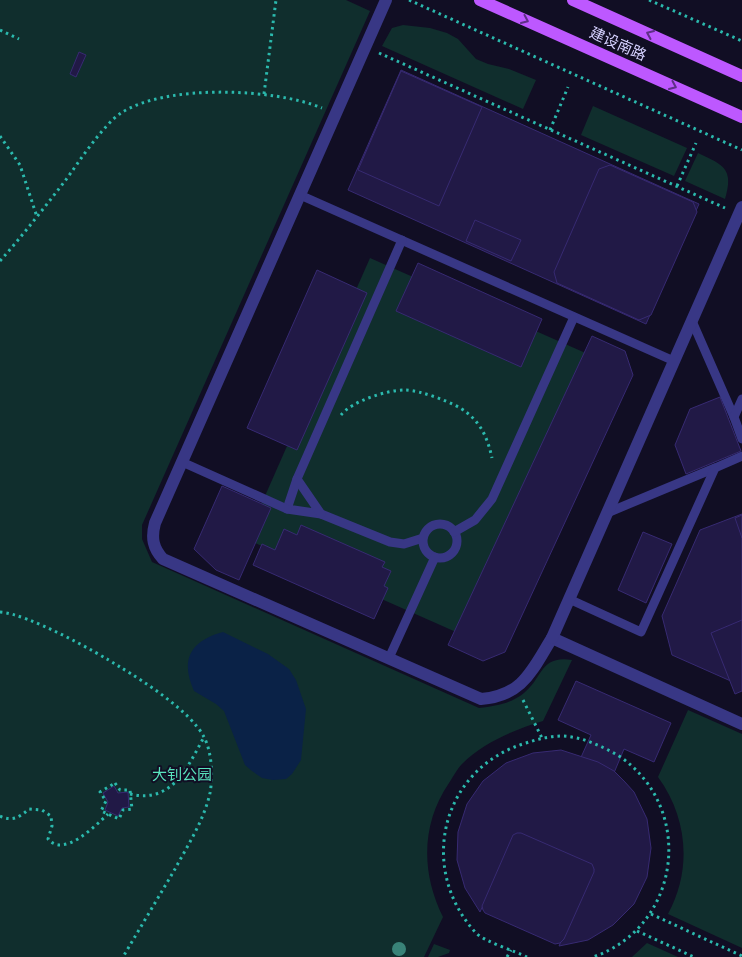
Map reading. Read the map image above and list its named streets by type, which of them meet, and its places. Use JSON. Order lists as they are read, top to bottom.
{
  "streets": {
    "main road": ["建设南路"]
  },
  "parks": ["大钊公园"]
}
